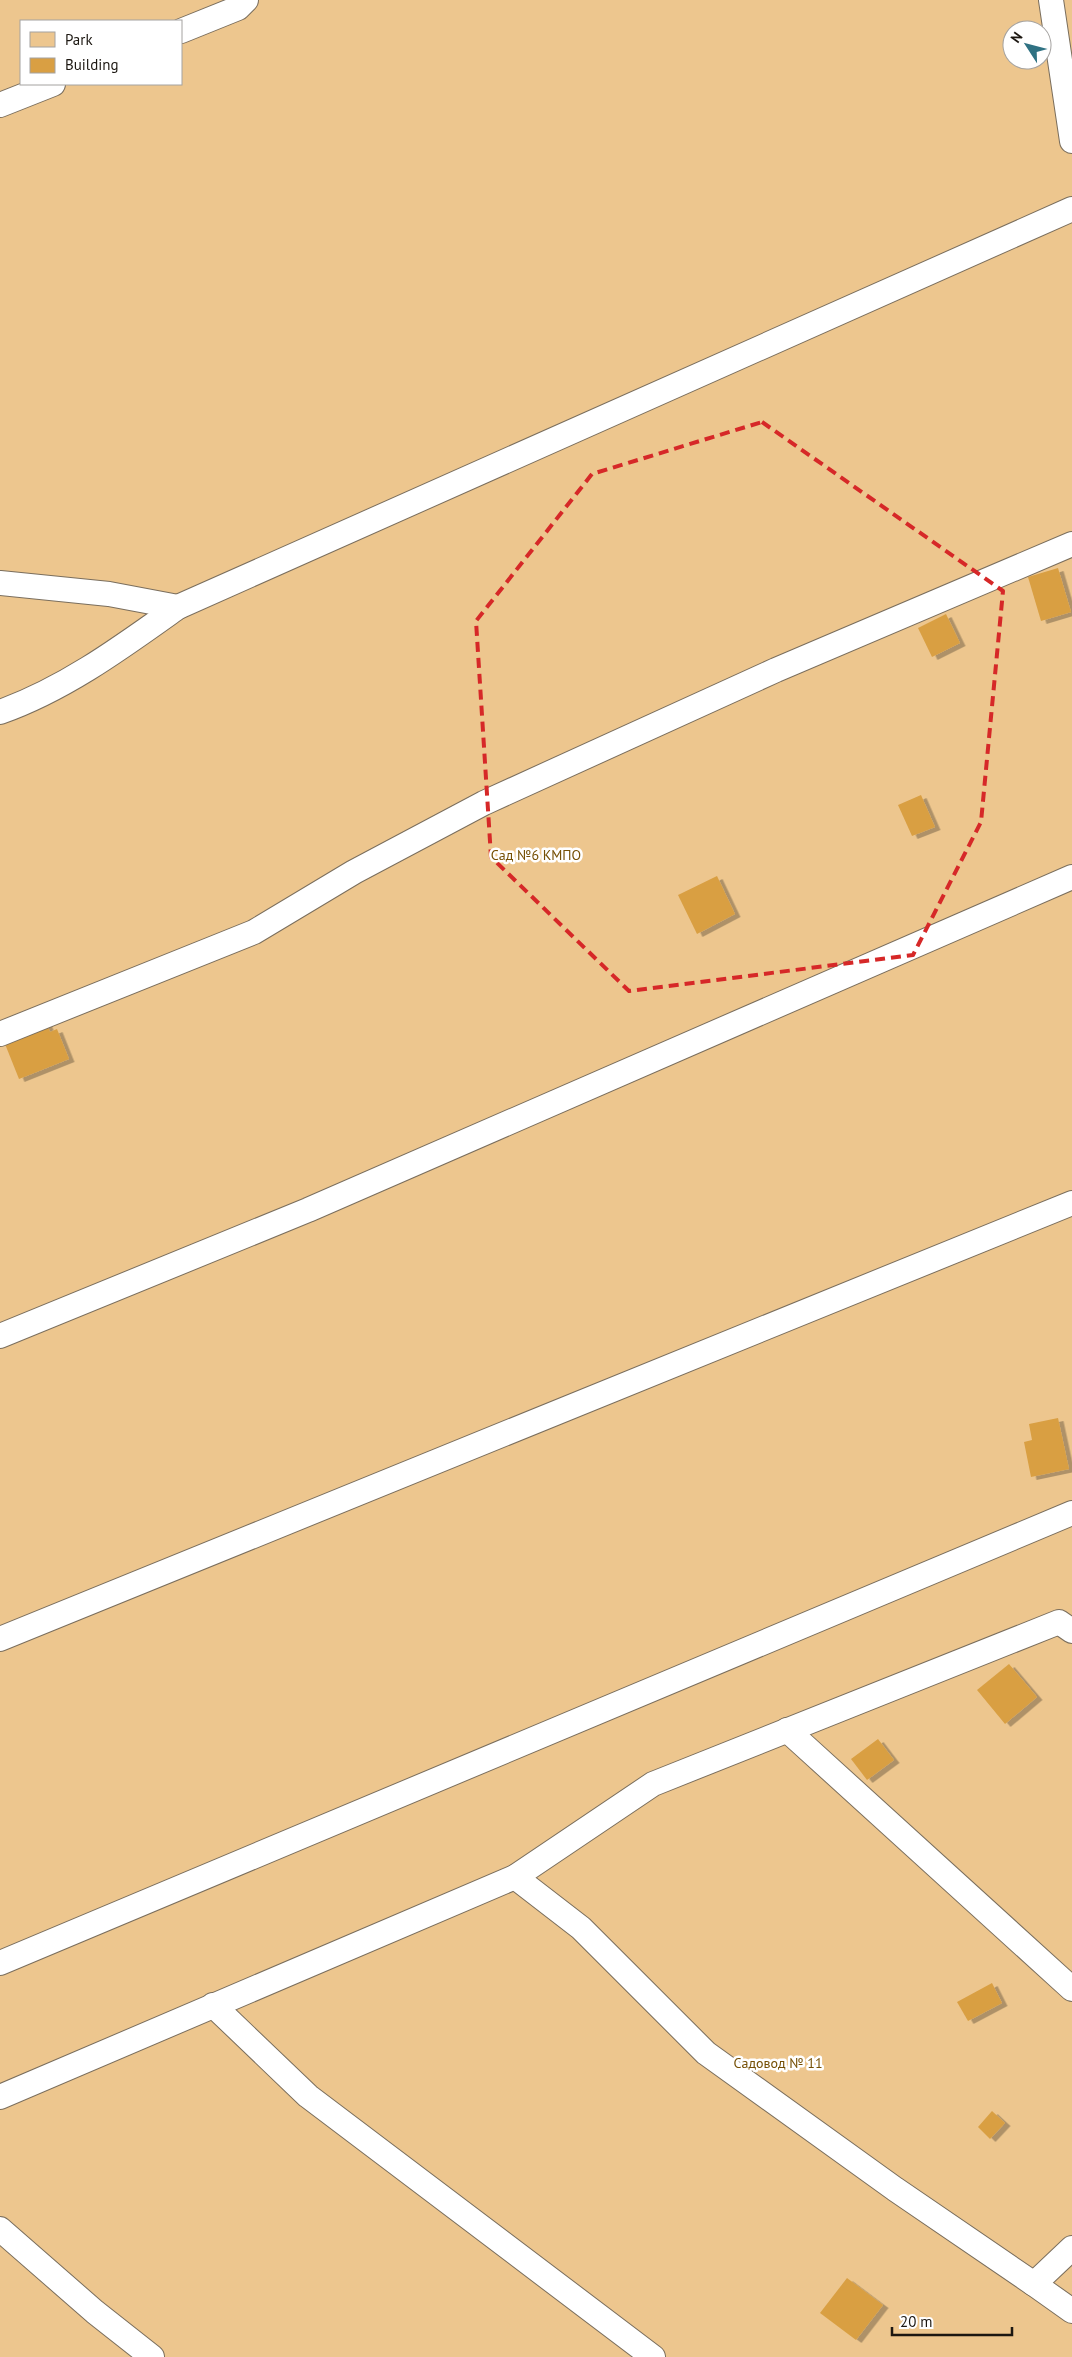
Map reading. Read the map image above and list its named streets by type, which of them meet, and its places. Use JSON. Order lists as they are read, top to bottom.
{
  "parks": ["Сад №6 КМПО", "Садовод № 11"],
  "legend": ["Park", "Building"],
  "scale_bar": "20 m",
  "north": "top left"
}
